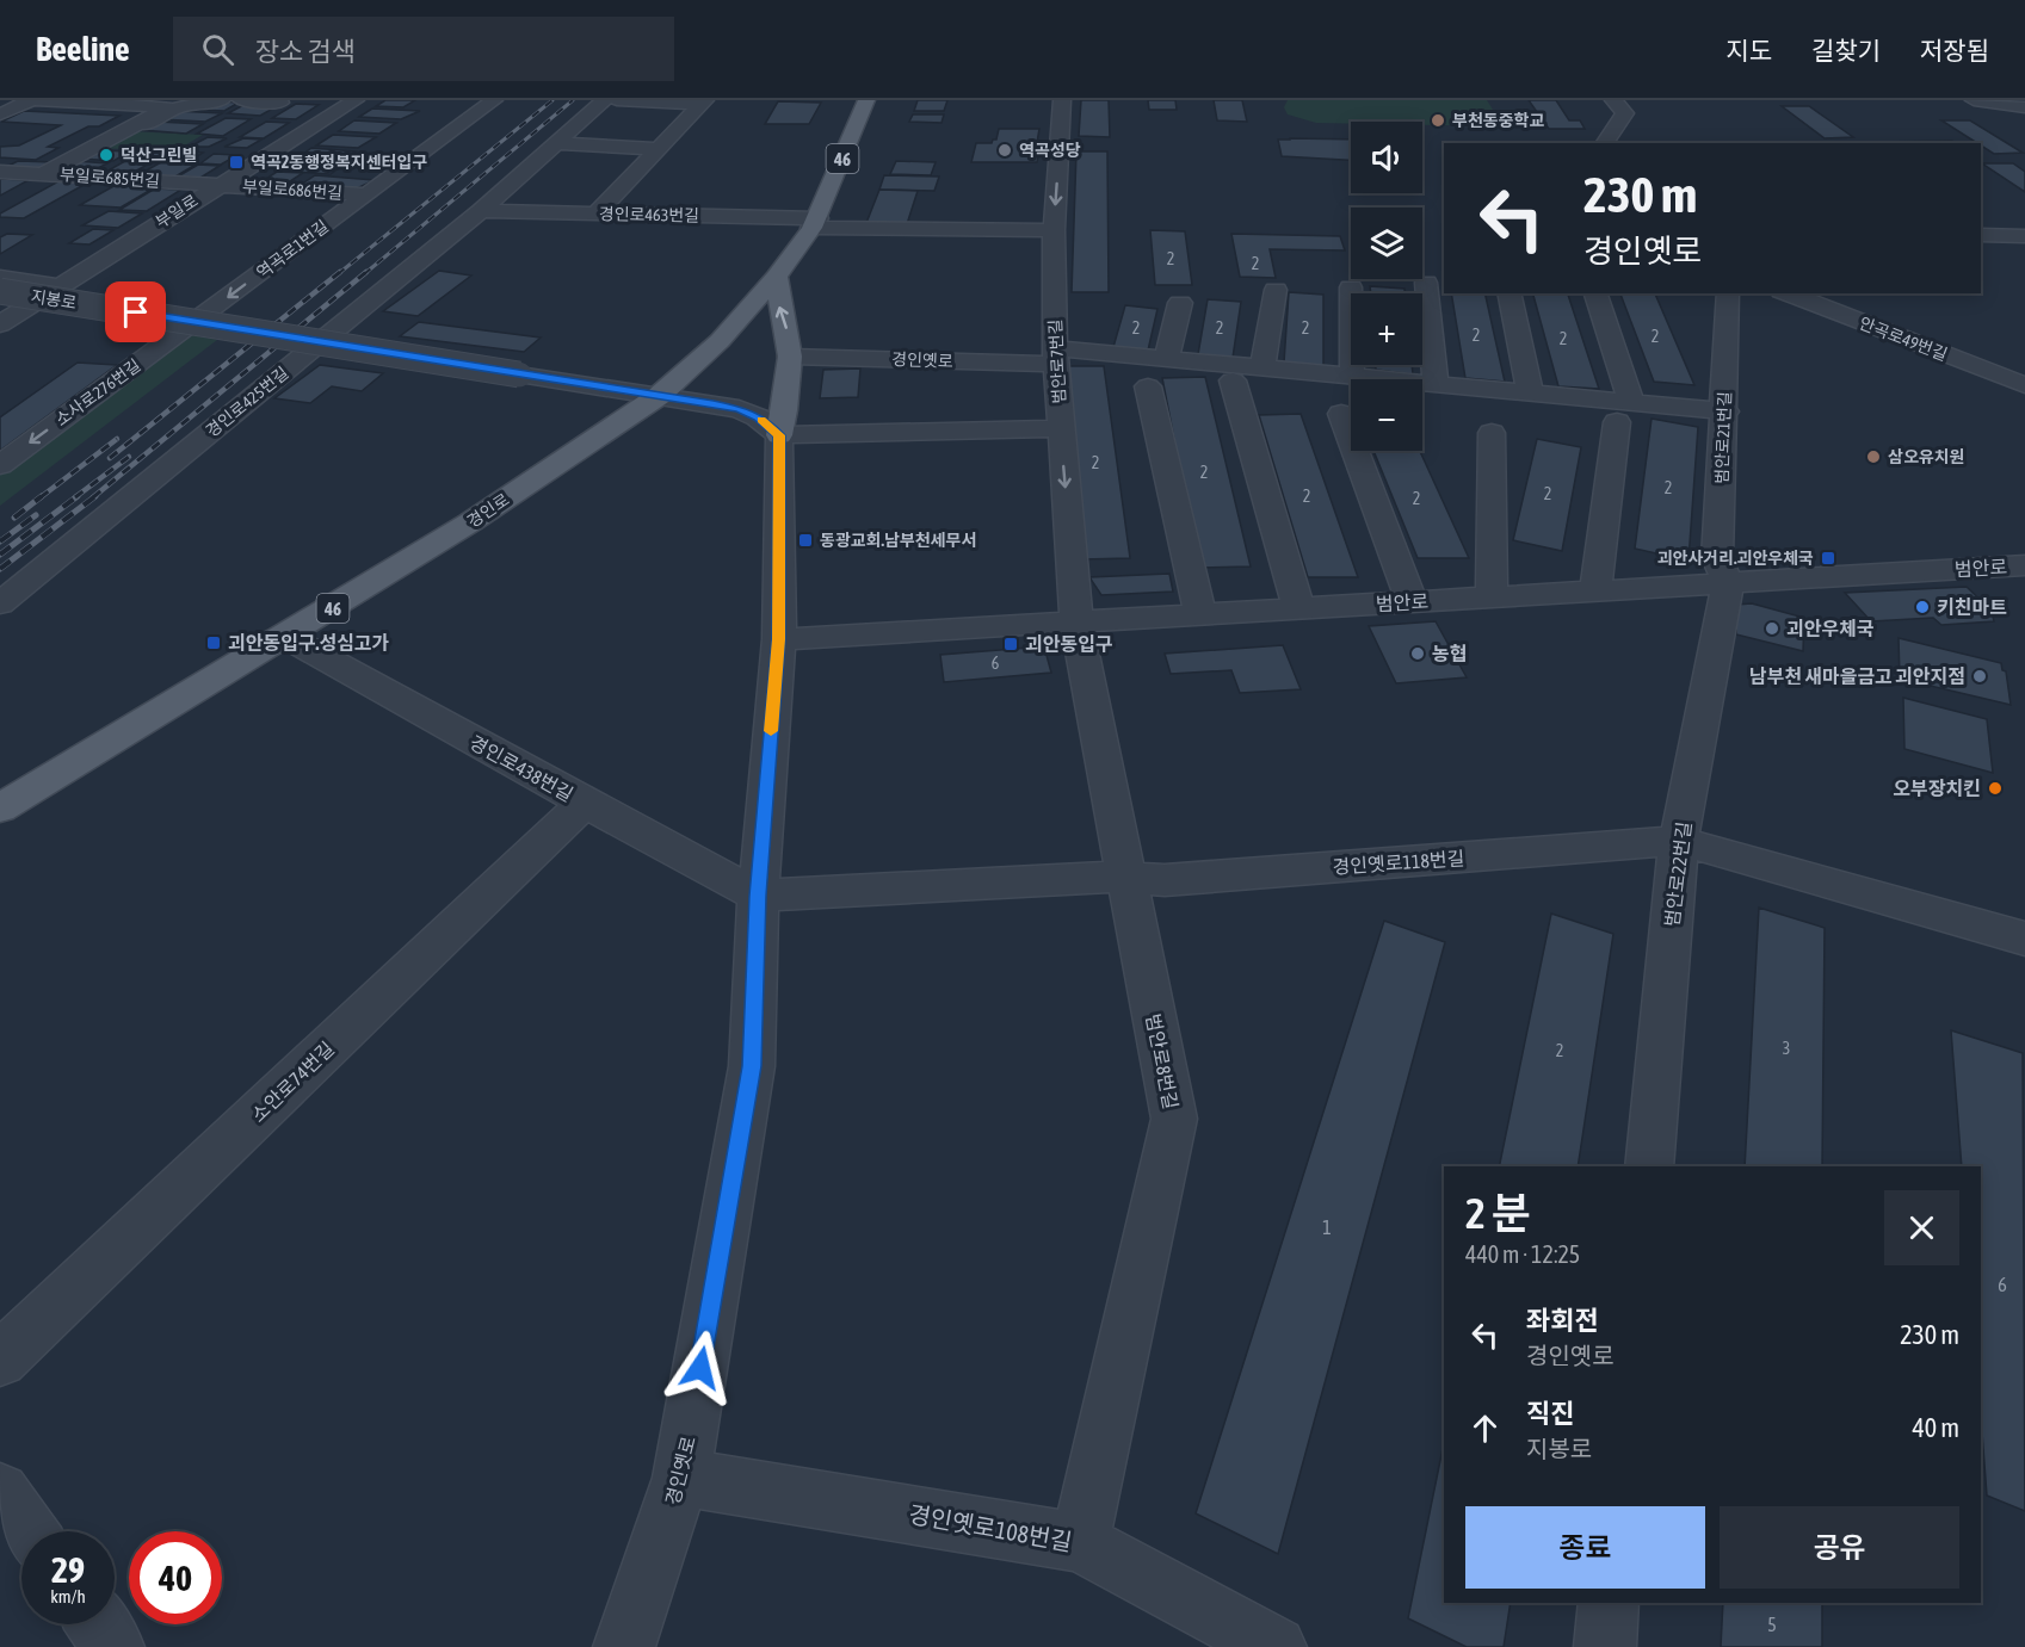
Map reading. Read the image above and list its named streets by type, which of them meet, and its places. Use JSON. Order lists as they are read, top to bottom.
{
  "streets": {
    "main road": ["46", "경인로"],
    "street": [
      "부일로685번길",
      "부일로686번길",
      "부일로",
      "경인로463번길",
      "역곡로1번길",
      "지봉로",
      "안곡로49번길",
      "경인옛로",
      "범안로7번길",
      "소사로276번길",
      "경인로425번길",
      "범안로21번길",
      "범안로",
      "경인로438번길",
      "경인옛로118번길",
      "범안로22번길",
      "범안로8번길",
      "소안로74번길",
      "경인옛로108번길"
    ]
  },
  "crossings": [
    ["부일로685번길", "부일로686번길"],
    ["부일로685번길", "부일로"],
    ["부일로686번길", "부일로"],
    ["부일로686번길", "역곡로1번길"],
    ["경인로463번길", "범안로7번길"],
    ["경인로463번길", "경인로425번길"],
    ["경인로463번길", "경인로"],
    ["역곡로1번길", "소사로276번길"],
    ["지봉로", "경인로"],
    ["경인옛로", "범안로7번길"],
    ["경인옛로", "범안로21번길"],
    ["경인옛로", "범안로"],
    ["경인옛로", "경인로438번길"],
    ["경인옛로", "경인옛로118번길"],
    ["경인옛로", "경인옛로108번길"],
    ["범안로7번길", "범안로"],
    ["범안로7번길", "범안로8번길"],
    ["범안로21번길", "범안로"],
    ["범안로21번길", "범안로22번길"],
    ["경인로", "경인로438번길"],
    ["범안로", "범안로22번길"],
    ["범안로", "범안로8번길"],
    ["경인로438번길", "경인옛로118번길"],
    ["경인로438번길", "소안로74번길"],
    ["경인옛로118번길", "범안로22번길"],
    ["경인옛로118번길", "범안로8번길"],
    ["범안로8번길", "경인옛로108번길"]
  ],
  "one_way": ["소사로276번길"],
  "places": {
    "other": [
      "부천동중학교",
      "역곡성당",
      "덕산그린빌",
      "삼오유치원",
      "키친마트",
      "괴안우체국",
      "농협",
      "남부천 새마을금고 괴안지점",
      "오부장치킨"
    ],
    "transit": [
      "역곡2동행정복지센터입구",
      "동광교회.남부천세무서",
      "괴안사거리.괴안우체국",
      "괴안동입구.성심고가",
      "괴안동입구"
    ]
  },
  "house_numbers": [
    "2",
    "2",
    "2",
    "2",
    "2",
    "2",
    "2",
    "2",
    "2",
    "2",
    "2",
    "2",
    "2",
    "2",
    "6",
    "3",
    "2",
    "1",
    "6",
    "5"
  ],
  "page": {
    "header": "Beeline",
    "search": "장소 검색",
    "nav": ["지도", "길찾기", "저장됨"],
    "map_buttons": ["+", "−"],
    "turn": ["230 m", "경인옛로"],
    "heading": ["2 분", "440 m · 12:25"],
    "list": [
      {
        "name": "좌회전",
        "note": "경인옛로",
        "value": "230 m"
      },
      {
        "name": "직진",
        "note": "지봉로",
        "value": "40 m"
      }
    ],
    "buttons": ["종료", "공유"],
    "speed": "29 km/h",
    "limit": "40"
  }
}
